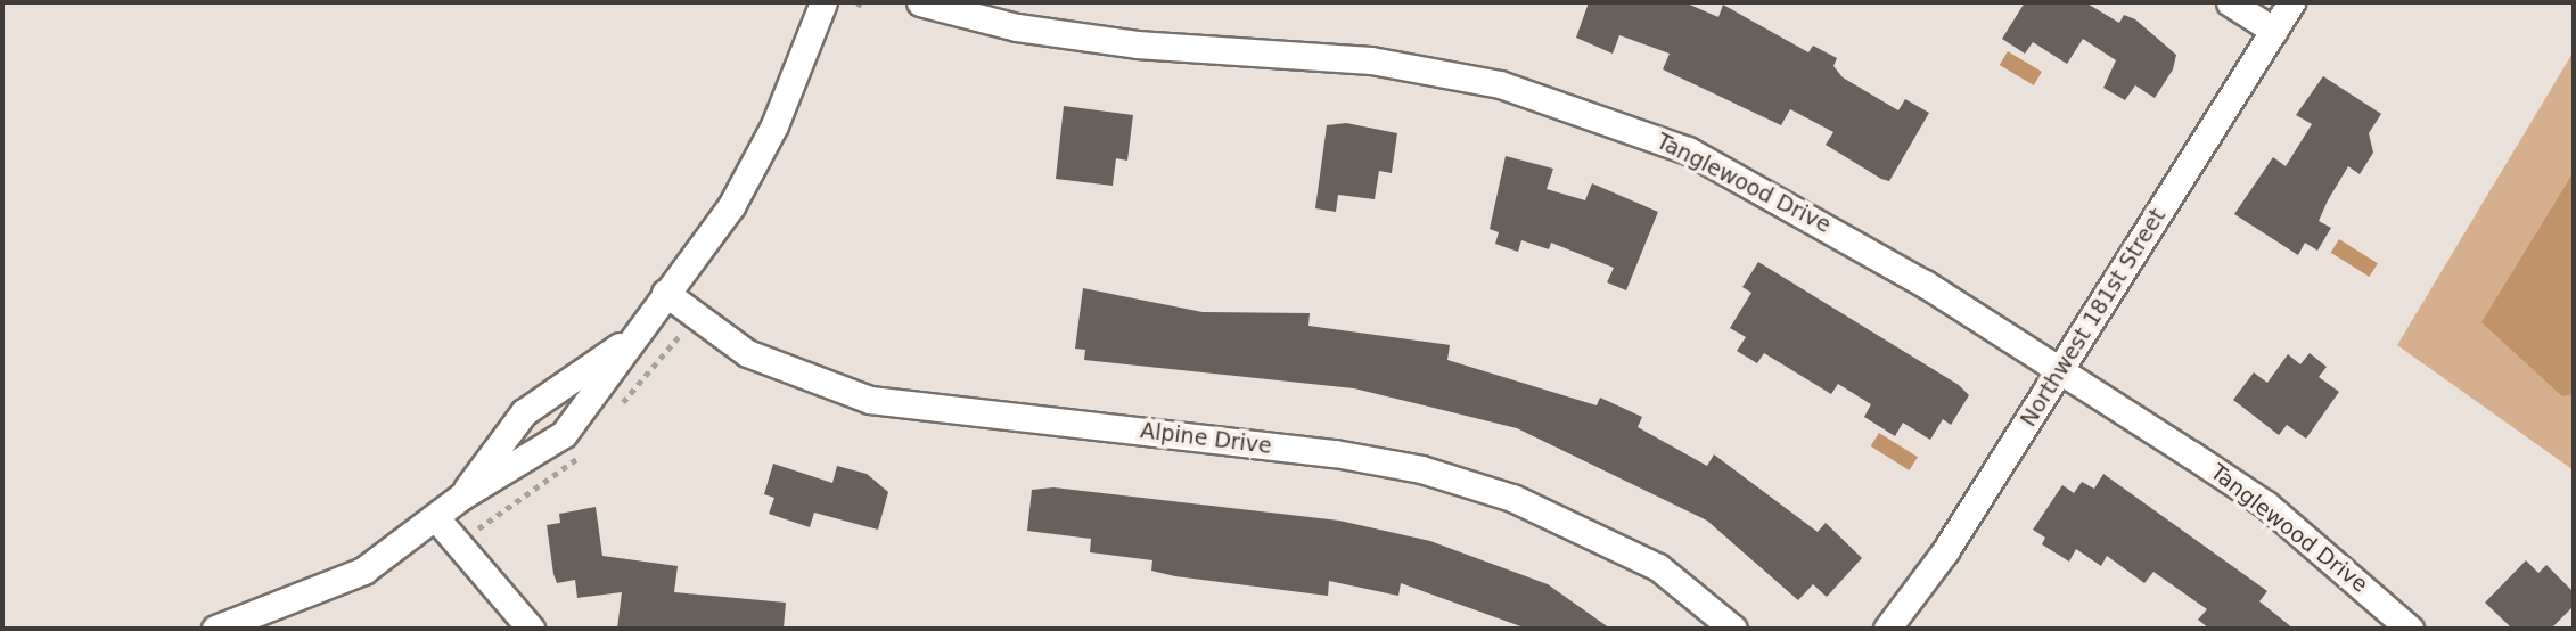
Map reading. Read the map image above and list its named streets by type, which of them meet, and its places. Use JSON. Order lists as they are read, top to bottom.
{
  "streets": {
    "street": ["Tanglewood Drive", "Northwest 181st Street", "Alpine Drive"]
  },
  "crossings": [
    ["Tanglewood Drive", "Northwest 181st Street"]
  ]
}
